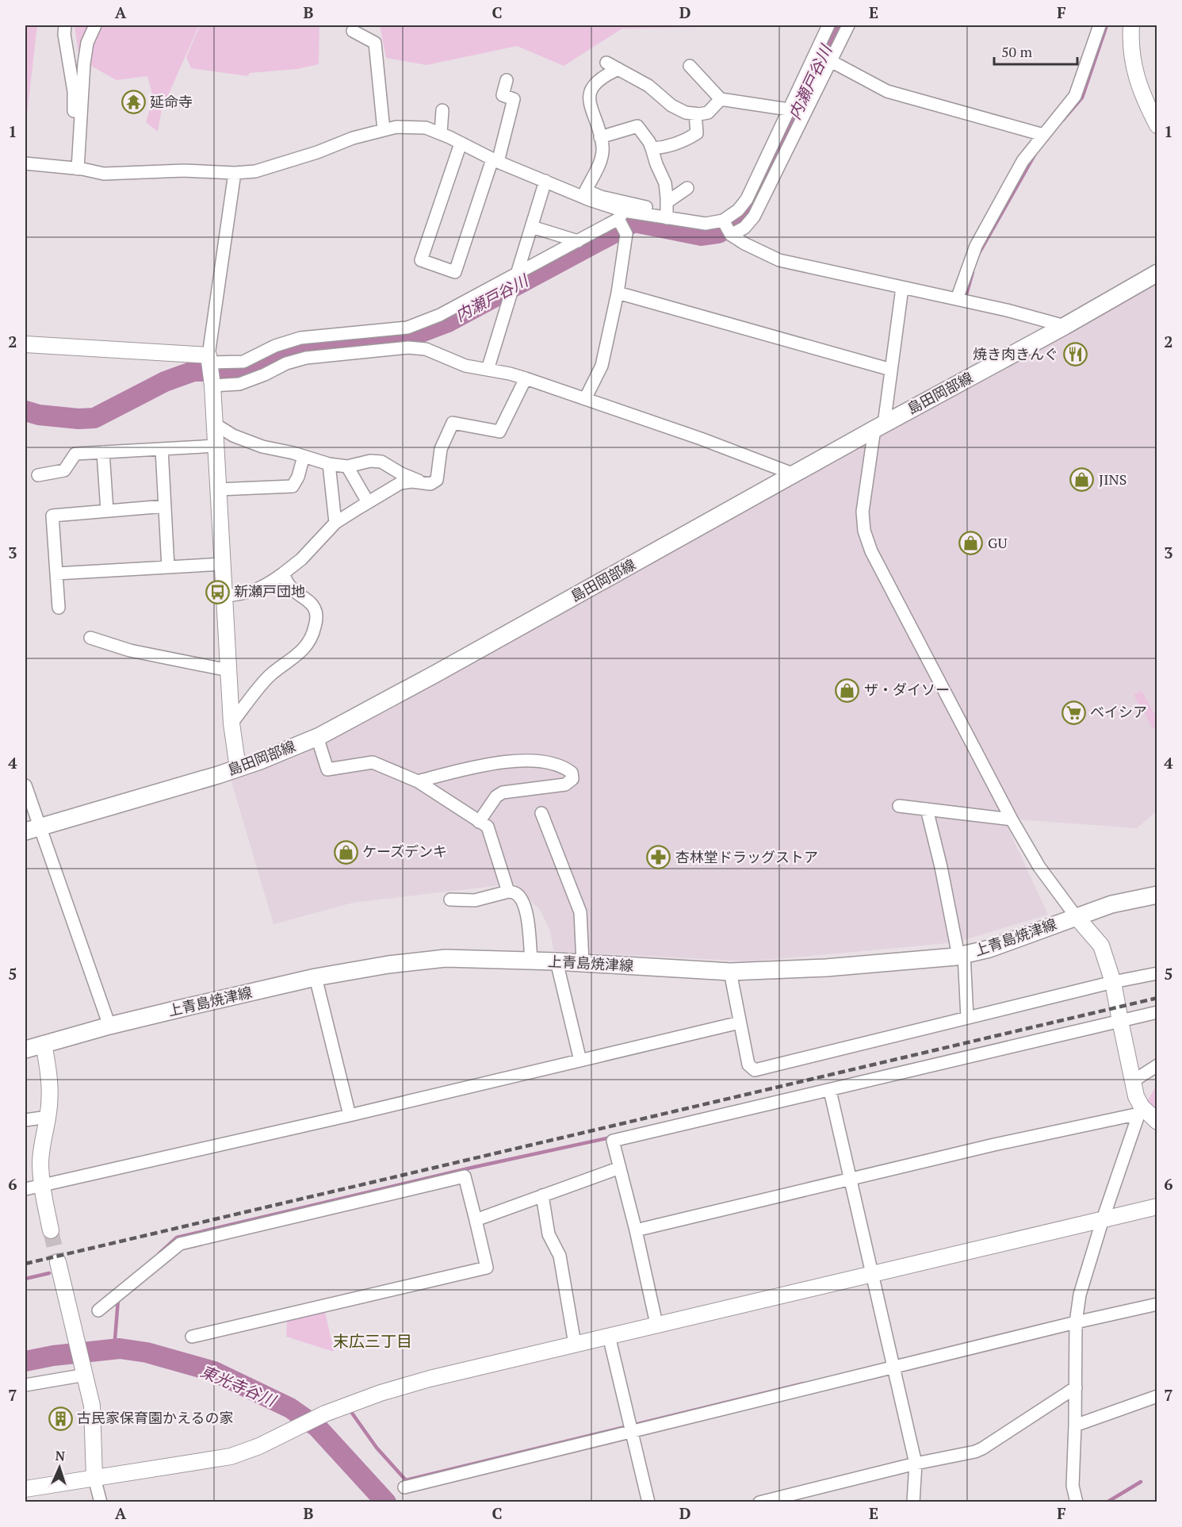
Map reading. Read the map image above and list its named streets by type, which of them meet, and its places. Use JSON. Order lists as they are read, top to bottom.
{
  "streets": {
    "main road": ["島田岡部線", "上青島焼津線"]
  },
  "districts": ["末広三丁目"],
  "water": ["内瀬戸谷川", "東光寺谷川"],
  "places": {
    "temple": ["延命寺"],
    "restaurant": ["焼き肉きんぐ"],
    "shop": [
      "JINS",
      "GU",
      "ザ・ダイソー",
      "ケーズデンキ"
    ],
    "bus stop": ["新瀬戸団地"],
    "supermarket": ["ベイシア"],
    "pharmacy": ["杏林堂ドラッグストア"],
    "building": ["古民家保育園かえるの家"]
  },
  "scale_bar": "50 m",
  "north": "top",
  "grid": {
    "columns": [
      "A",
      "B",
      "C",
      "D",
      "E",
      "F"
    ],
    "rows": [
      "1",
      "2",
      "3",
      "4",
      "5",
      "6",
      "7"
    ]
  }
}
